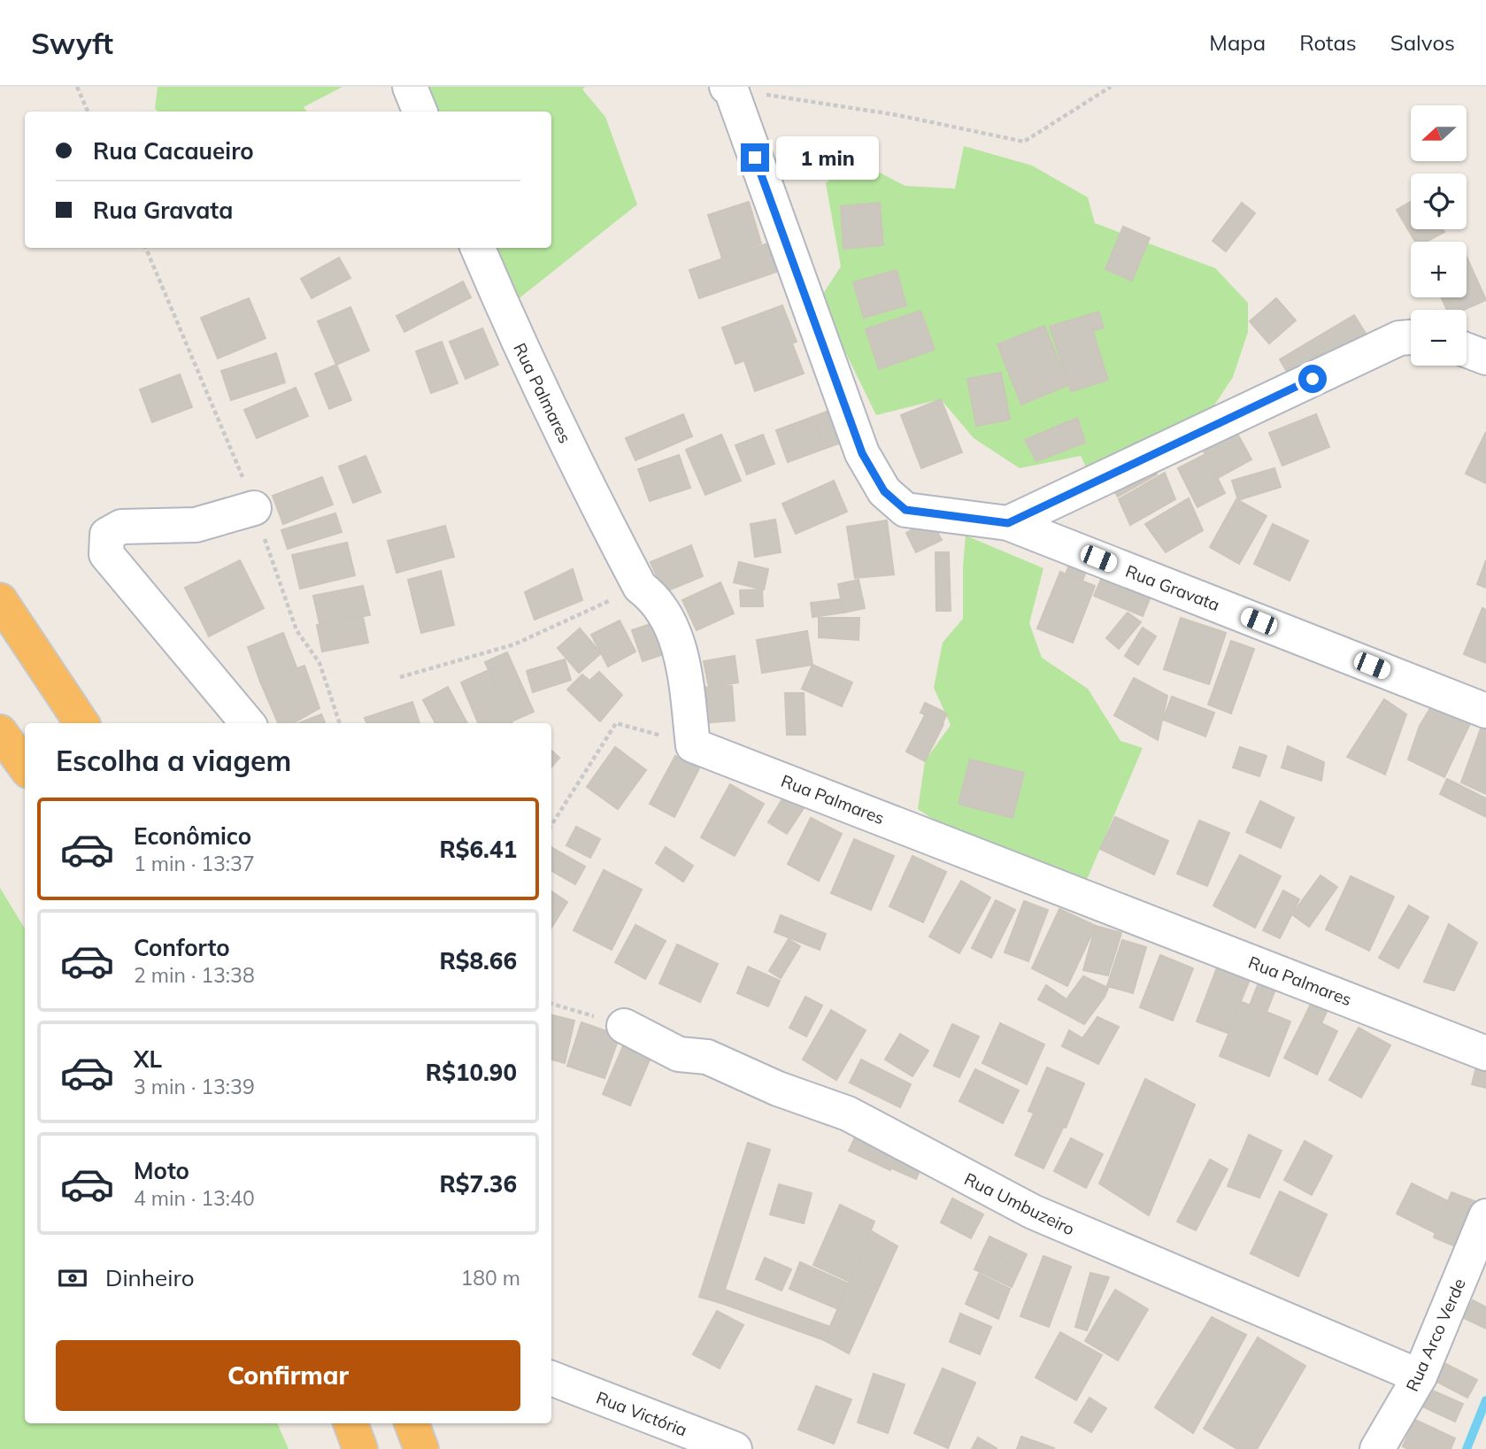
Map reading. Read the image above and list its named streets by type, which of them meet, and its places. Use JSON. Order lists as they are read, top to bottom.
{
  "streets": {
    "street": [
      "Rua Palmares",
      "Rua Gravata",
      "Rua Umbuzeiro",
      "Rua Arco Verde",
      "Rua Victória"
    ]
  },
  "crossings": [
    ["Rua Umbuzeiro", "Rua Arco Verde"]
  ],
  "north": "left",
  "page": {
    "header": "Swyft",
    "nav": ["Mapa", "Rotas", "Salvos"],
    "map_buttons": ["+", "−"],
    "banner": ["Rua Cacaueiro", "Rua Gravata"],
    "bubble": "1 min",
    "heading": "Escolha a viagem",
    "list": [
      {
        "name": "Econômico",
        "note": "1 min · 13:37",
        "value": "R$6.41"
      },
      {
        "name": "Conforto",
        "note": "2 min · 13:38",
        "value": "R$8.66"
      },
      {
        "name": "XL",
        "note": "3 min · 13:39",
        "value": "R$10.90"
      },
      {
        "name": "Moto",
        "note": "4 min · 13:40",
        "value": "R$7.36"
      }
    ],
    "pay": ["Dinheiro", "180 m"],
    "buttons": "Confirmar"
  }
}
